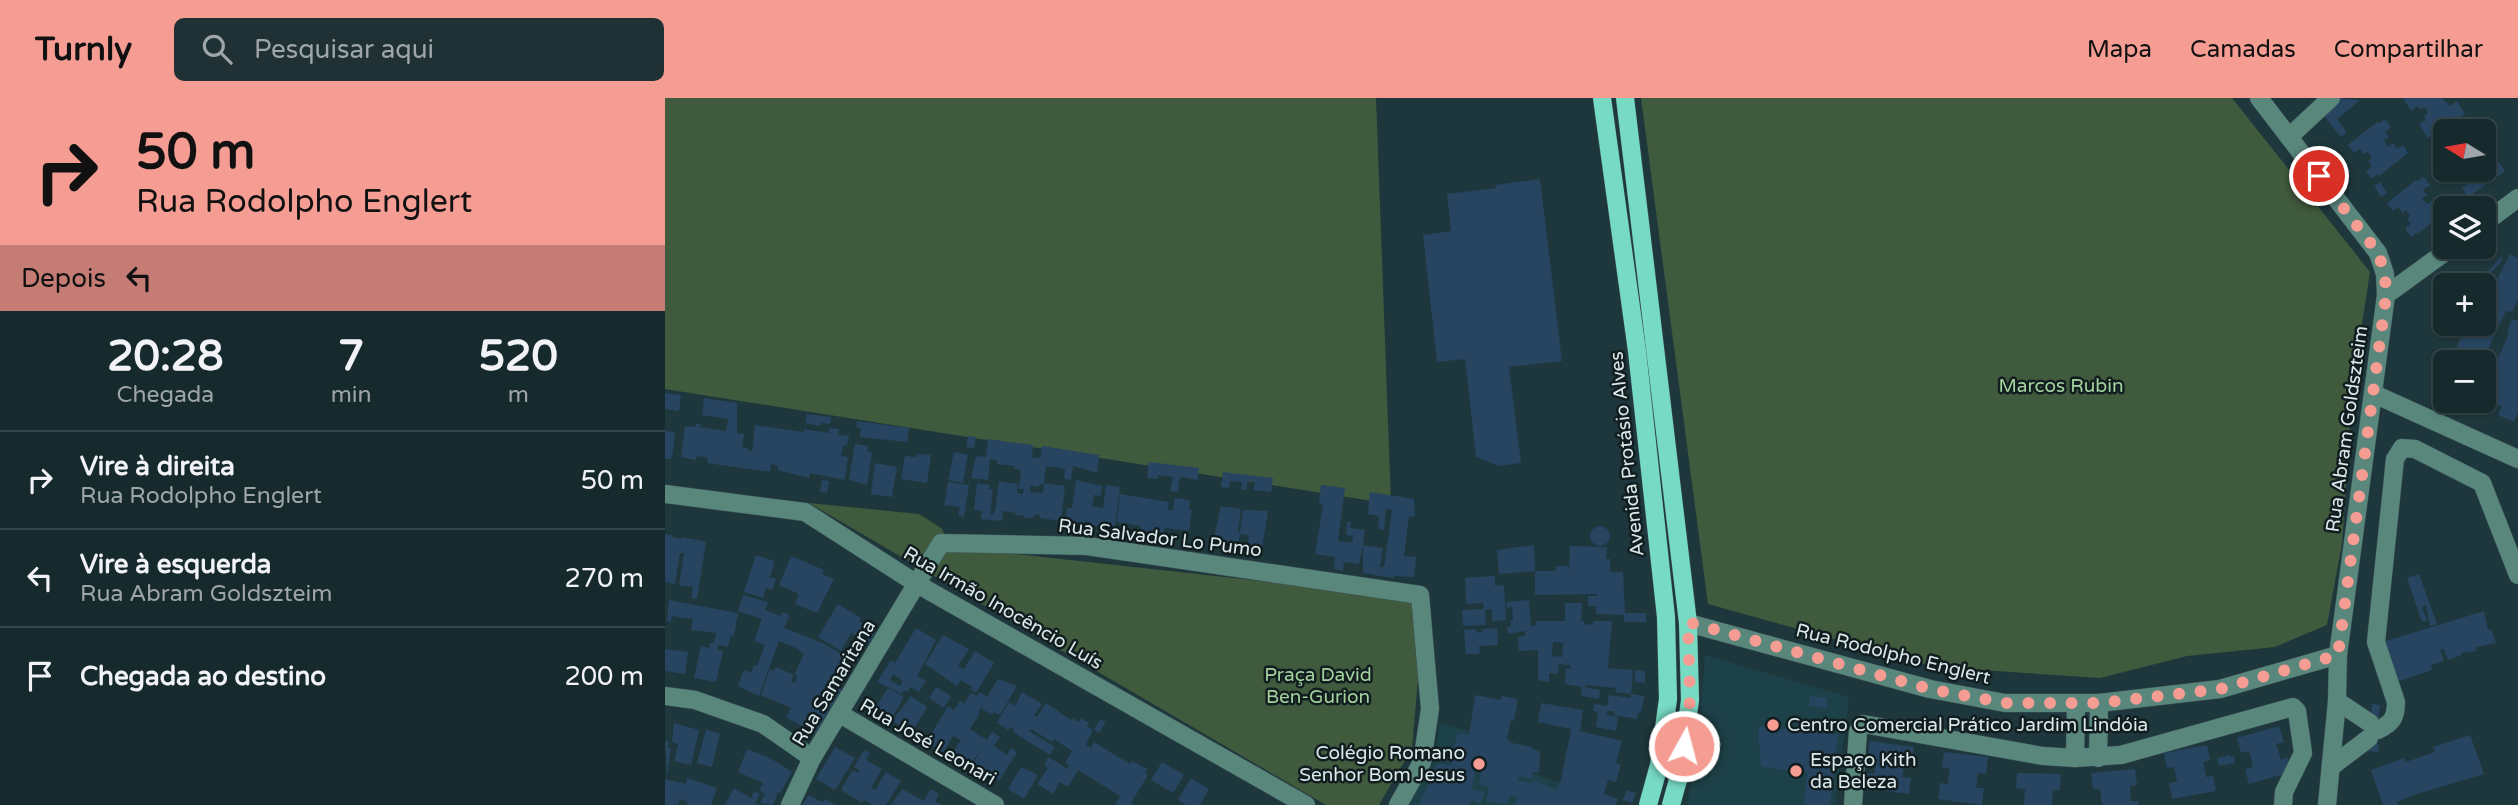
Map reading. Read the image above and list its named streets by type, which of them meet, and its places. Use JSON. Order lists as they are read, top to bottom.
{
  "streets": {
    "main road": ["Avenida Protásio Alves"],
    "street": [
      "Rua Abram Goldszteim",
      "Rua Salvador Lo Pumo",
      "Rua Irmão Inocêncio Luís",
      "Rua Rodolpho Englert",
      "Rua Samaritana",
      "Rua José Leonari"
    ]
  },
  "crossings": [
    ["Rua Abram Goldszteim", "Rua Rodolpho Englert"],
    ["Avenida Protásio Alves", "Rua Rodolpho Englert"],
    ["Rua Salvador Lo Pumo", "Rua Irmão Inocêncio Luís"],
    ["Rua Salvador Lo Pumo", "Rua Samaritana"],
    ["Rua Irmão Inocêncio Luís", "Rua Samaritana"],
    ["Rua Samaritana", "Rua José Leonari"]
  ],
  "parks": ["Marcos Rubin", "Praça David Ben-Gurion"],
  "places": ["Centro Comercial Prático Jardim Lindóia", "Colégio Romano Senhor Bom Jesus", "Espaço Kith da Beleza"],
  "north": "left",
  "page": {
    "header": "Turnly",
    "search": "Pesquisar aqui",
    "nav": ["Mapa", "Camadas", "Compartilhar"],
    "turn": ["50 m", "Rua Rodolpho Englert"],
    "map_buttons": ["+", "−"],
    "then": "Depois",
    "eta": [
      "20:28",
      "Chegada",
      "7",
      "min",
      "520",
      "m"
    ],
    "list": [
      {
        "name": "Vire à direita",
        "note": "Rua Rodolpho Englert",
        "value": "50 m"
      },
      {
        "name": "Vire à esquerda",
        "note": "Rua Abram Goldszteim",
        "value": "270 m"
      },
      {
        "name": "Chegada ao destino",
        "value": "200 m"
      }
    ]
  }
}
